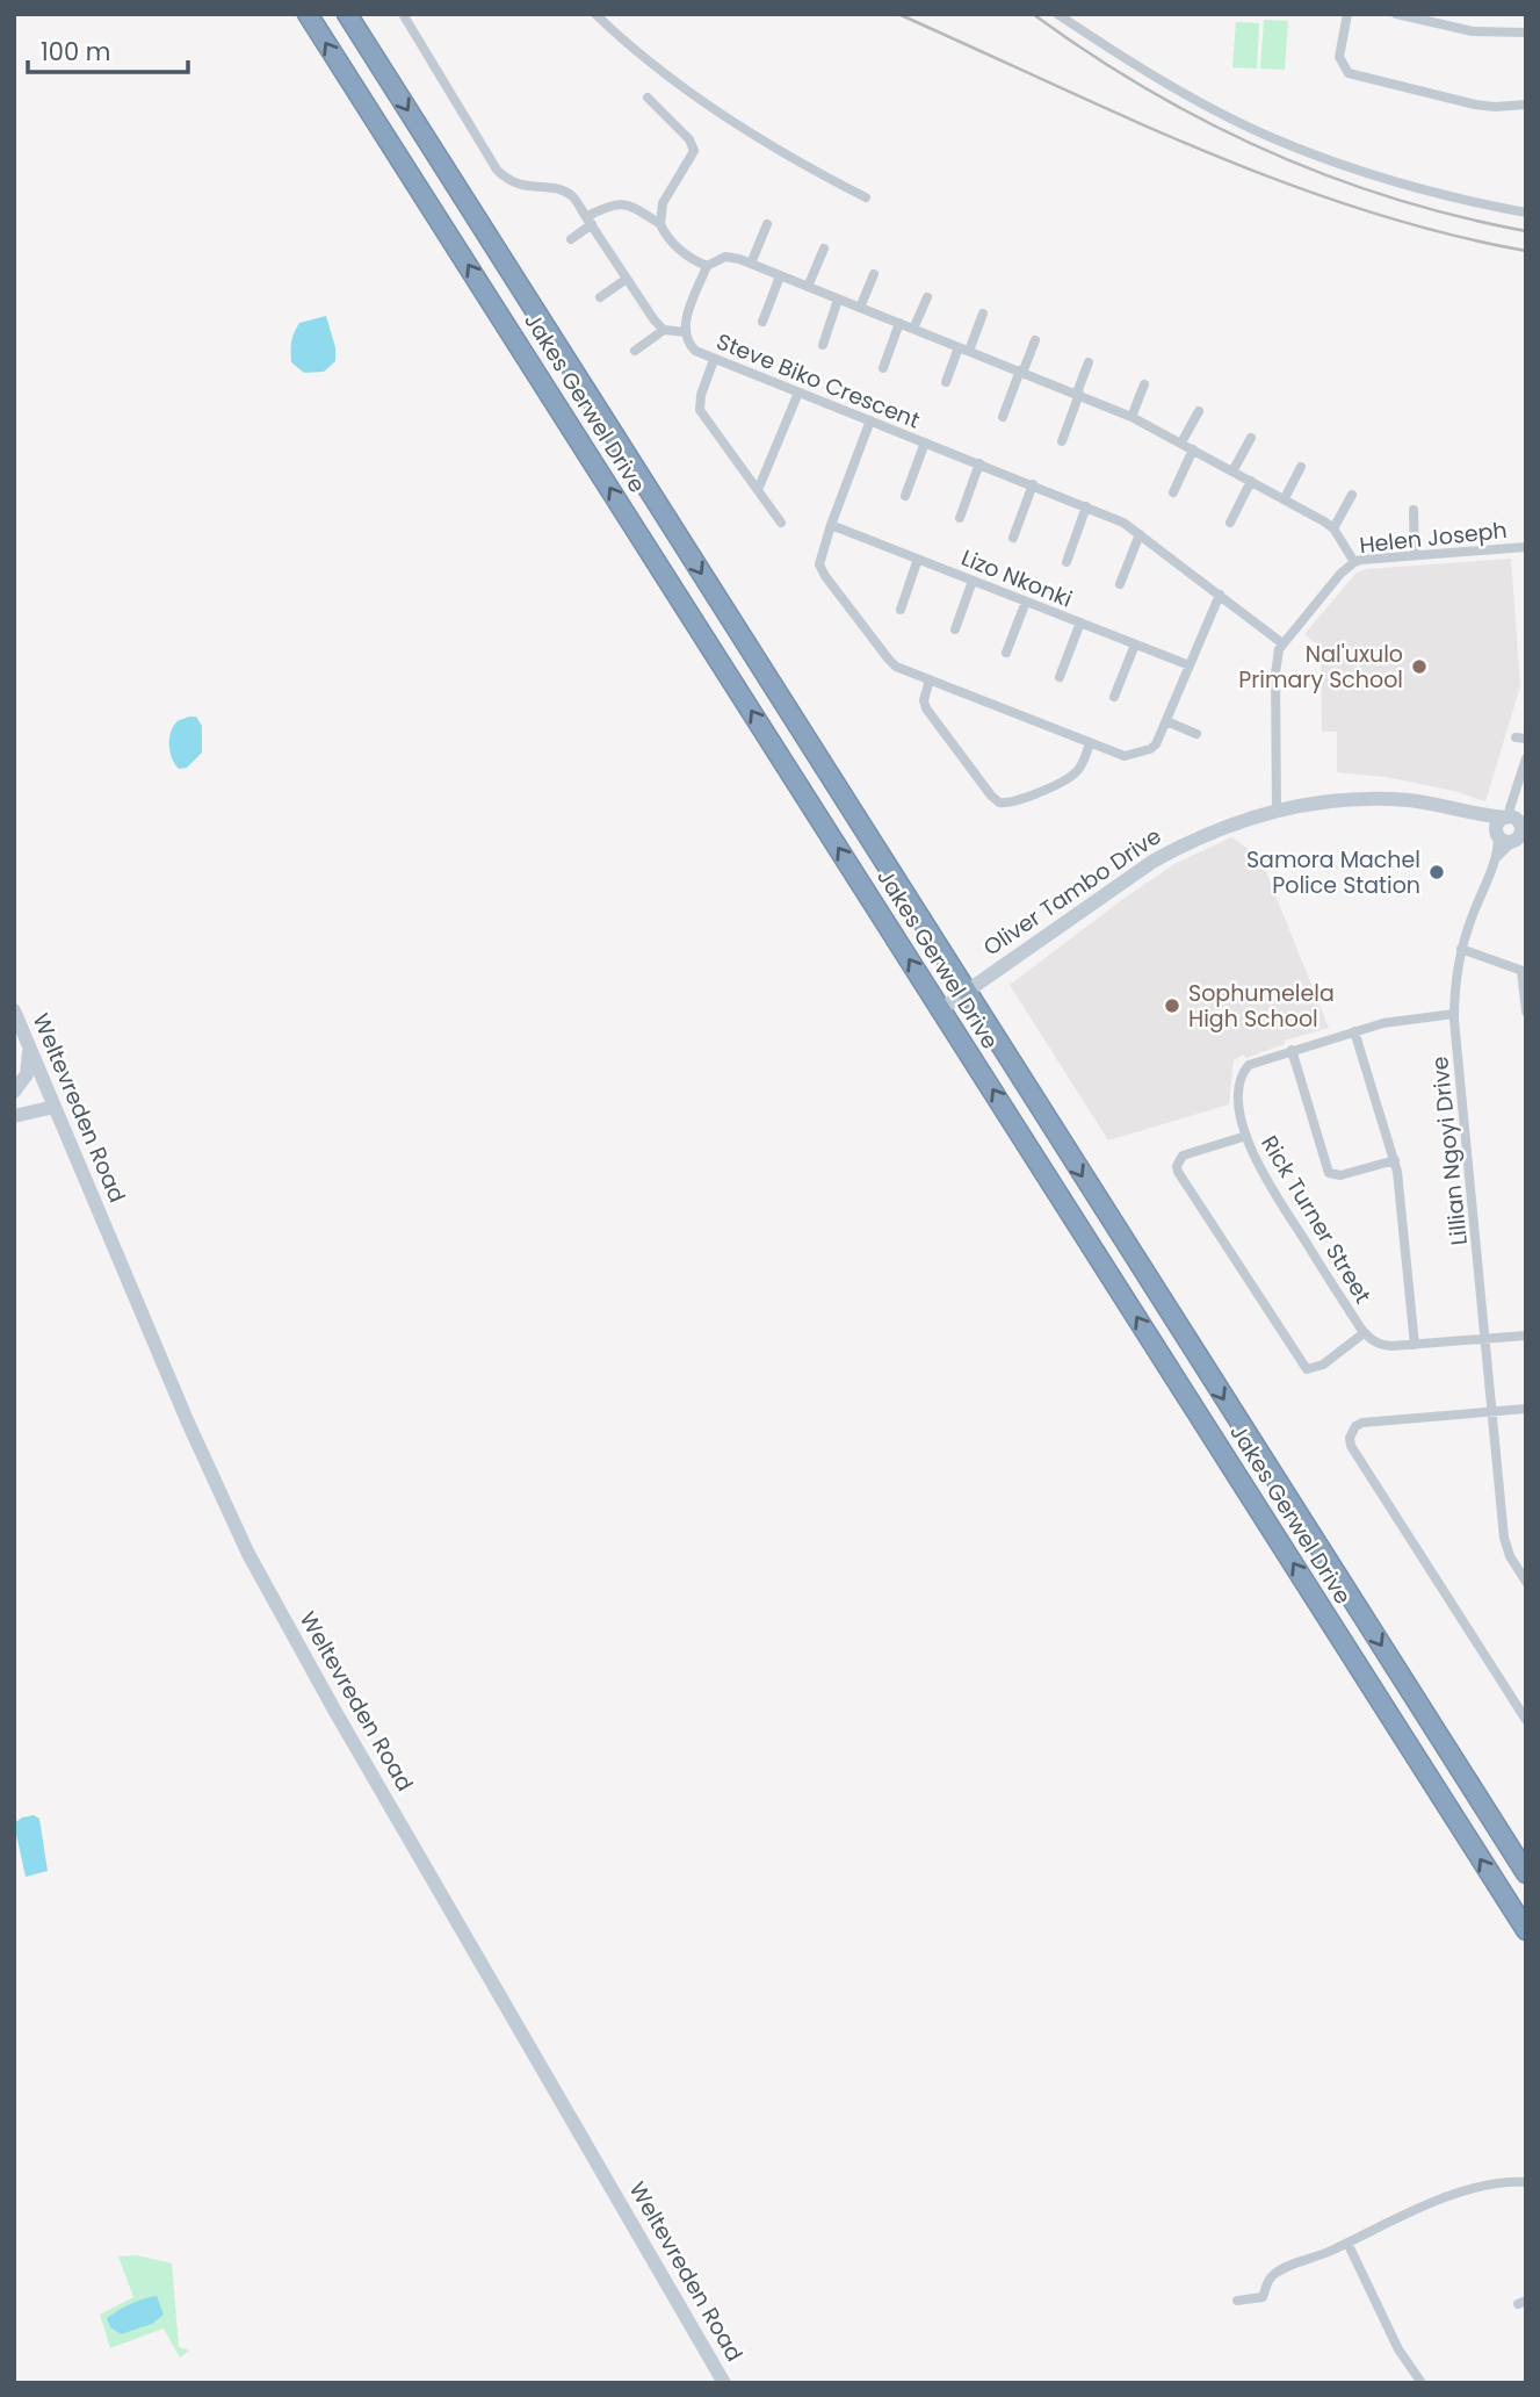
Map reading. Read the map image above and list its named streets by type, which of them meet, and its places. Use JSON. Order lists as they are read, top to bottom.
{
  "streets": {
    "highway": ["Jakes Gerwel Drive"],
    "street": [
      "Steve Biko Crescent",
      "Helen Joseph",
      "Lizo Nkonki",
      "Oliver Tambo Drive",
      "Weltevreden Road",
      "Lillian Ngoyi Drive",
      "Rick Turner Street"
    ]
  },
  "crossings": [
    ["Steve Biko Crescent", "Helen Joseph"],
    ["Jakes Gerwel Drive", "Oliver Tambo Drive"],
    ["Oliver Tambo Drive", "Lillian Ngoyi Drive"],
    ["Lillian Ngoyi Drive", "Rick Turner Street"]
  ],
  "places": ["Nal'uxulo Primary School", "Samora Machel Police Station", "Sophumelela High School"],
  "scale_bar": "100 m"
}
